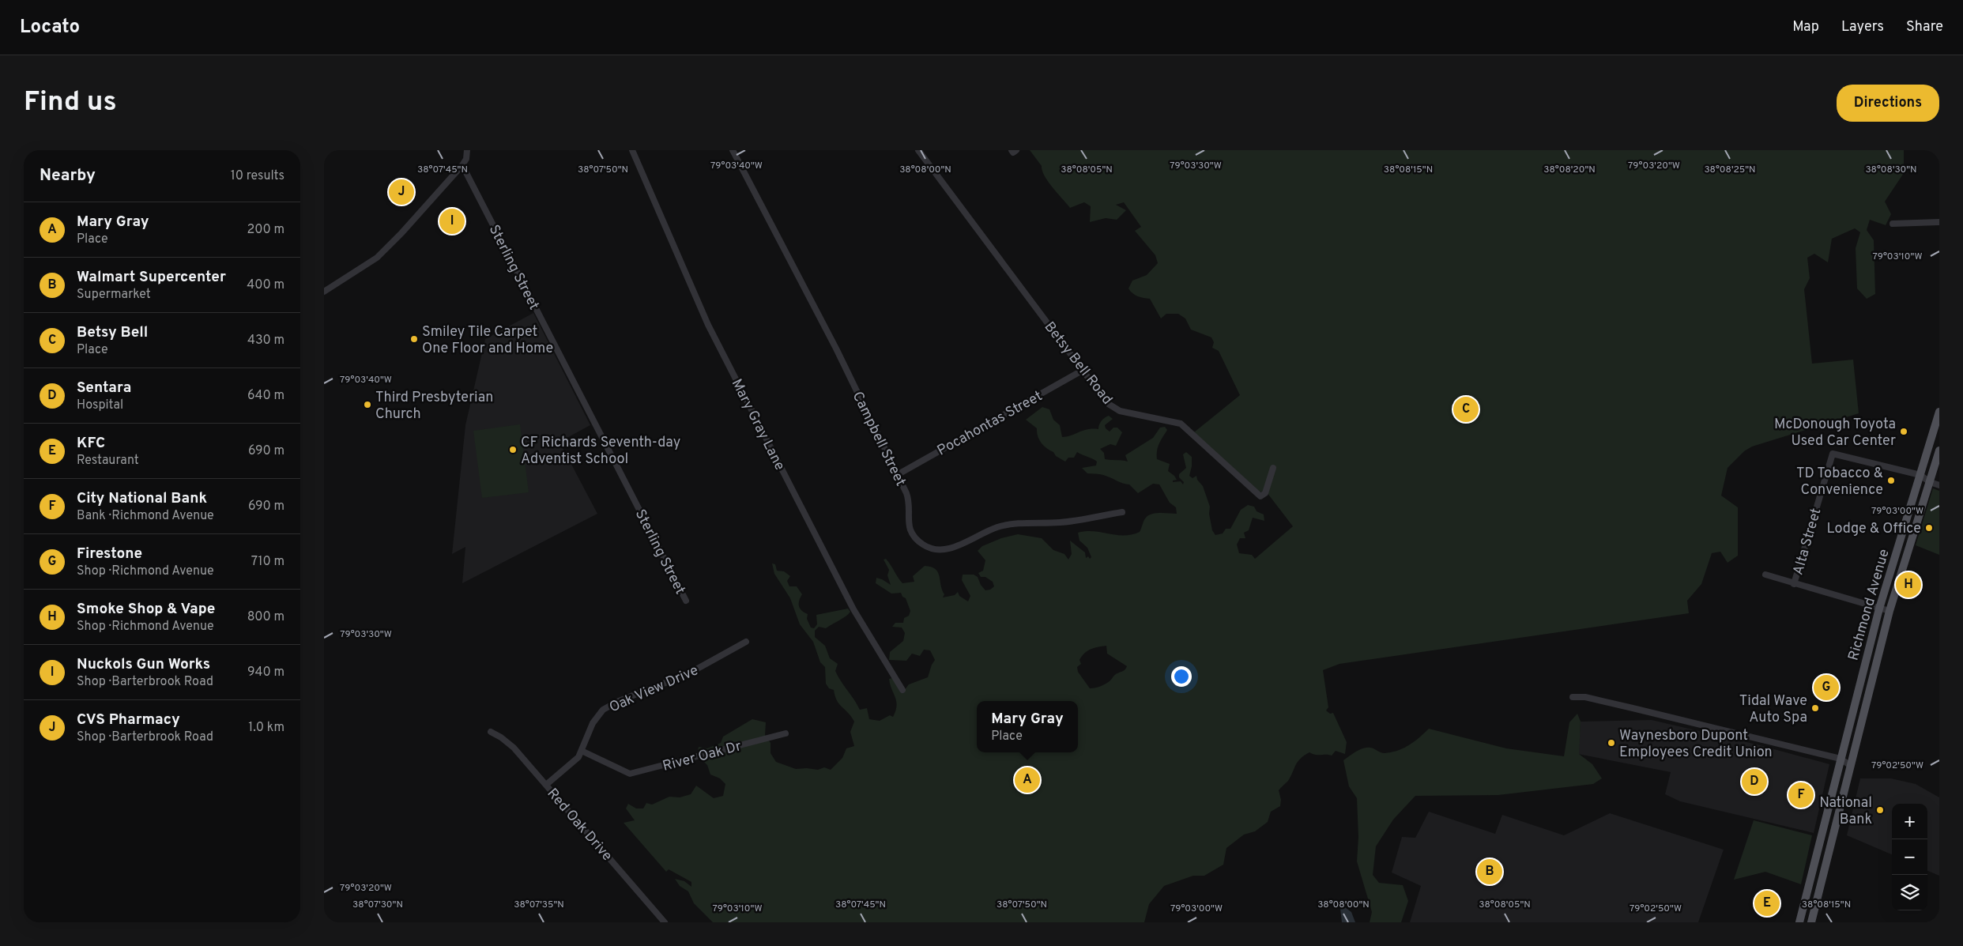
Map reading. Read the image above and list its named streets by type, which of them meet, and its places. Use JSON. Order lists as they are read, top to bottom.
{
  "streets": {
    "main road": ["Richmond Avenue"],
    "street": [
      "Sterling Street",
      "Betsy Bell Road",
      "Pocahontas Street",
      "Mary Gray Lane",
      "Campbell Street",
      "Alta Street",
      "Oak View Drive",
      "River Oak Dr",
      "Red Oak Drive"
    ]
  },
  "crossings": [
    ["Betsy Bell Road", "Pocahontas Street"],
    ["Pocahontas Street", "Campbell Street"],
    ["Alta Street", "Richmond Avenue"],
    ["Oak View Drive", "River Oak Dr"],
    ["Oak View Drive", "Red Oak Drive"]
  ],
  "places": [
    "Smiley Tile Carpet One Floor and Home",
    "Third Presbyterian Church",
    "McDonough Toyota Used Car Center",
    "CF Richards Seventh-day Adventist School",
    "TD Tobacco & Convenience",
    "Lodge & Office",
    "Tidal Wave Auto Spa",
    "Waynesboro Dupont Employees Credit Union",
    "National Bank"
  ],
  "page": {
    "header": "Locato",
    "nav": ["Map", "Layers", "Share"],
    "buttons": "Directions",
    "title": "Find us",
    "heading": ["Nearby", "10 results"],
    "pins": [
      "J",
      "I",
      "C",
      "H",
      "G",
      "A",
      "D",
      "F",
      "B",
      "E"
    ],
    "list": [
      {
        "mark": "A",
        "name": "Mary Gray",
        "note": "Place",
        "value": "200 m"
      },
      {
        "mark": "B",
        "name": "Walmart Supercenter",
        "note": "Supermarket",
        "value": "400 m"
      },
      {
        "mark": "C",
        "name": "Betsy Bell",
        "note": "Place",
        "value": "430 m"
      },
      {
        "mark": "D",
        "name": "Sentara",
        "note": "Hospital",
        "value": "640 m"
      },
      {
        "mark": "E",
        "name": "KFC",
        "note": "Restaurant",
        "value": "690 m"
      },
      {
        "mark": "F",
        "name": "City National Bank",
        "note": "Bank · Richmond Avenue",
        "value": "690 m"
      },
      {
        "mark": "G",
        "name": "Firestone",
        "note": "Shop · Richmond Avenue",
        "value": "710 m"
      },
      {
        "mark": "H",
        "name": "Smoke Shop & Vape",
        "note": "Shop · Richmond Avenue",
        "value": "800 m"
      },
      {
        "mark": "I",
        "name": "Nuckols Gun Works",
        "note": "Shop · Barterbrook Road",
        "value": "940 m"
      },
      {
        "mark": "J",
        "name": "CVS Pharmacy",
        "note": "Shop · Barterbrook Road",
        "value": "1.0 km"
      }
    ],
    "popup": ["Mary Gray", "Place"],
    "map_buttons": ["+", "−"]
  },
  "coordinates": [
    "79°03'40\"W",
    "79°03'30\"W",
    "79°03'20\"W",
    "38°07'45\"N",
    "38°07'50\"N",
    "38°08'00\"N",
    "38°08'05\"N",
    "38°08'15\"N",
    "38°08'20\"N",
    "38°08'25\"N",
    "38°08'30\"N",
    "79°03'10\"W",
    "79°03'00\"W",
    "79°02'50\"W",
    "38°07'30\"N",
    "38°07'35\"N"
  ]
}
